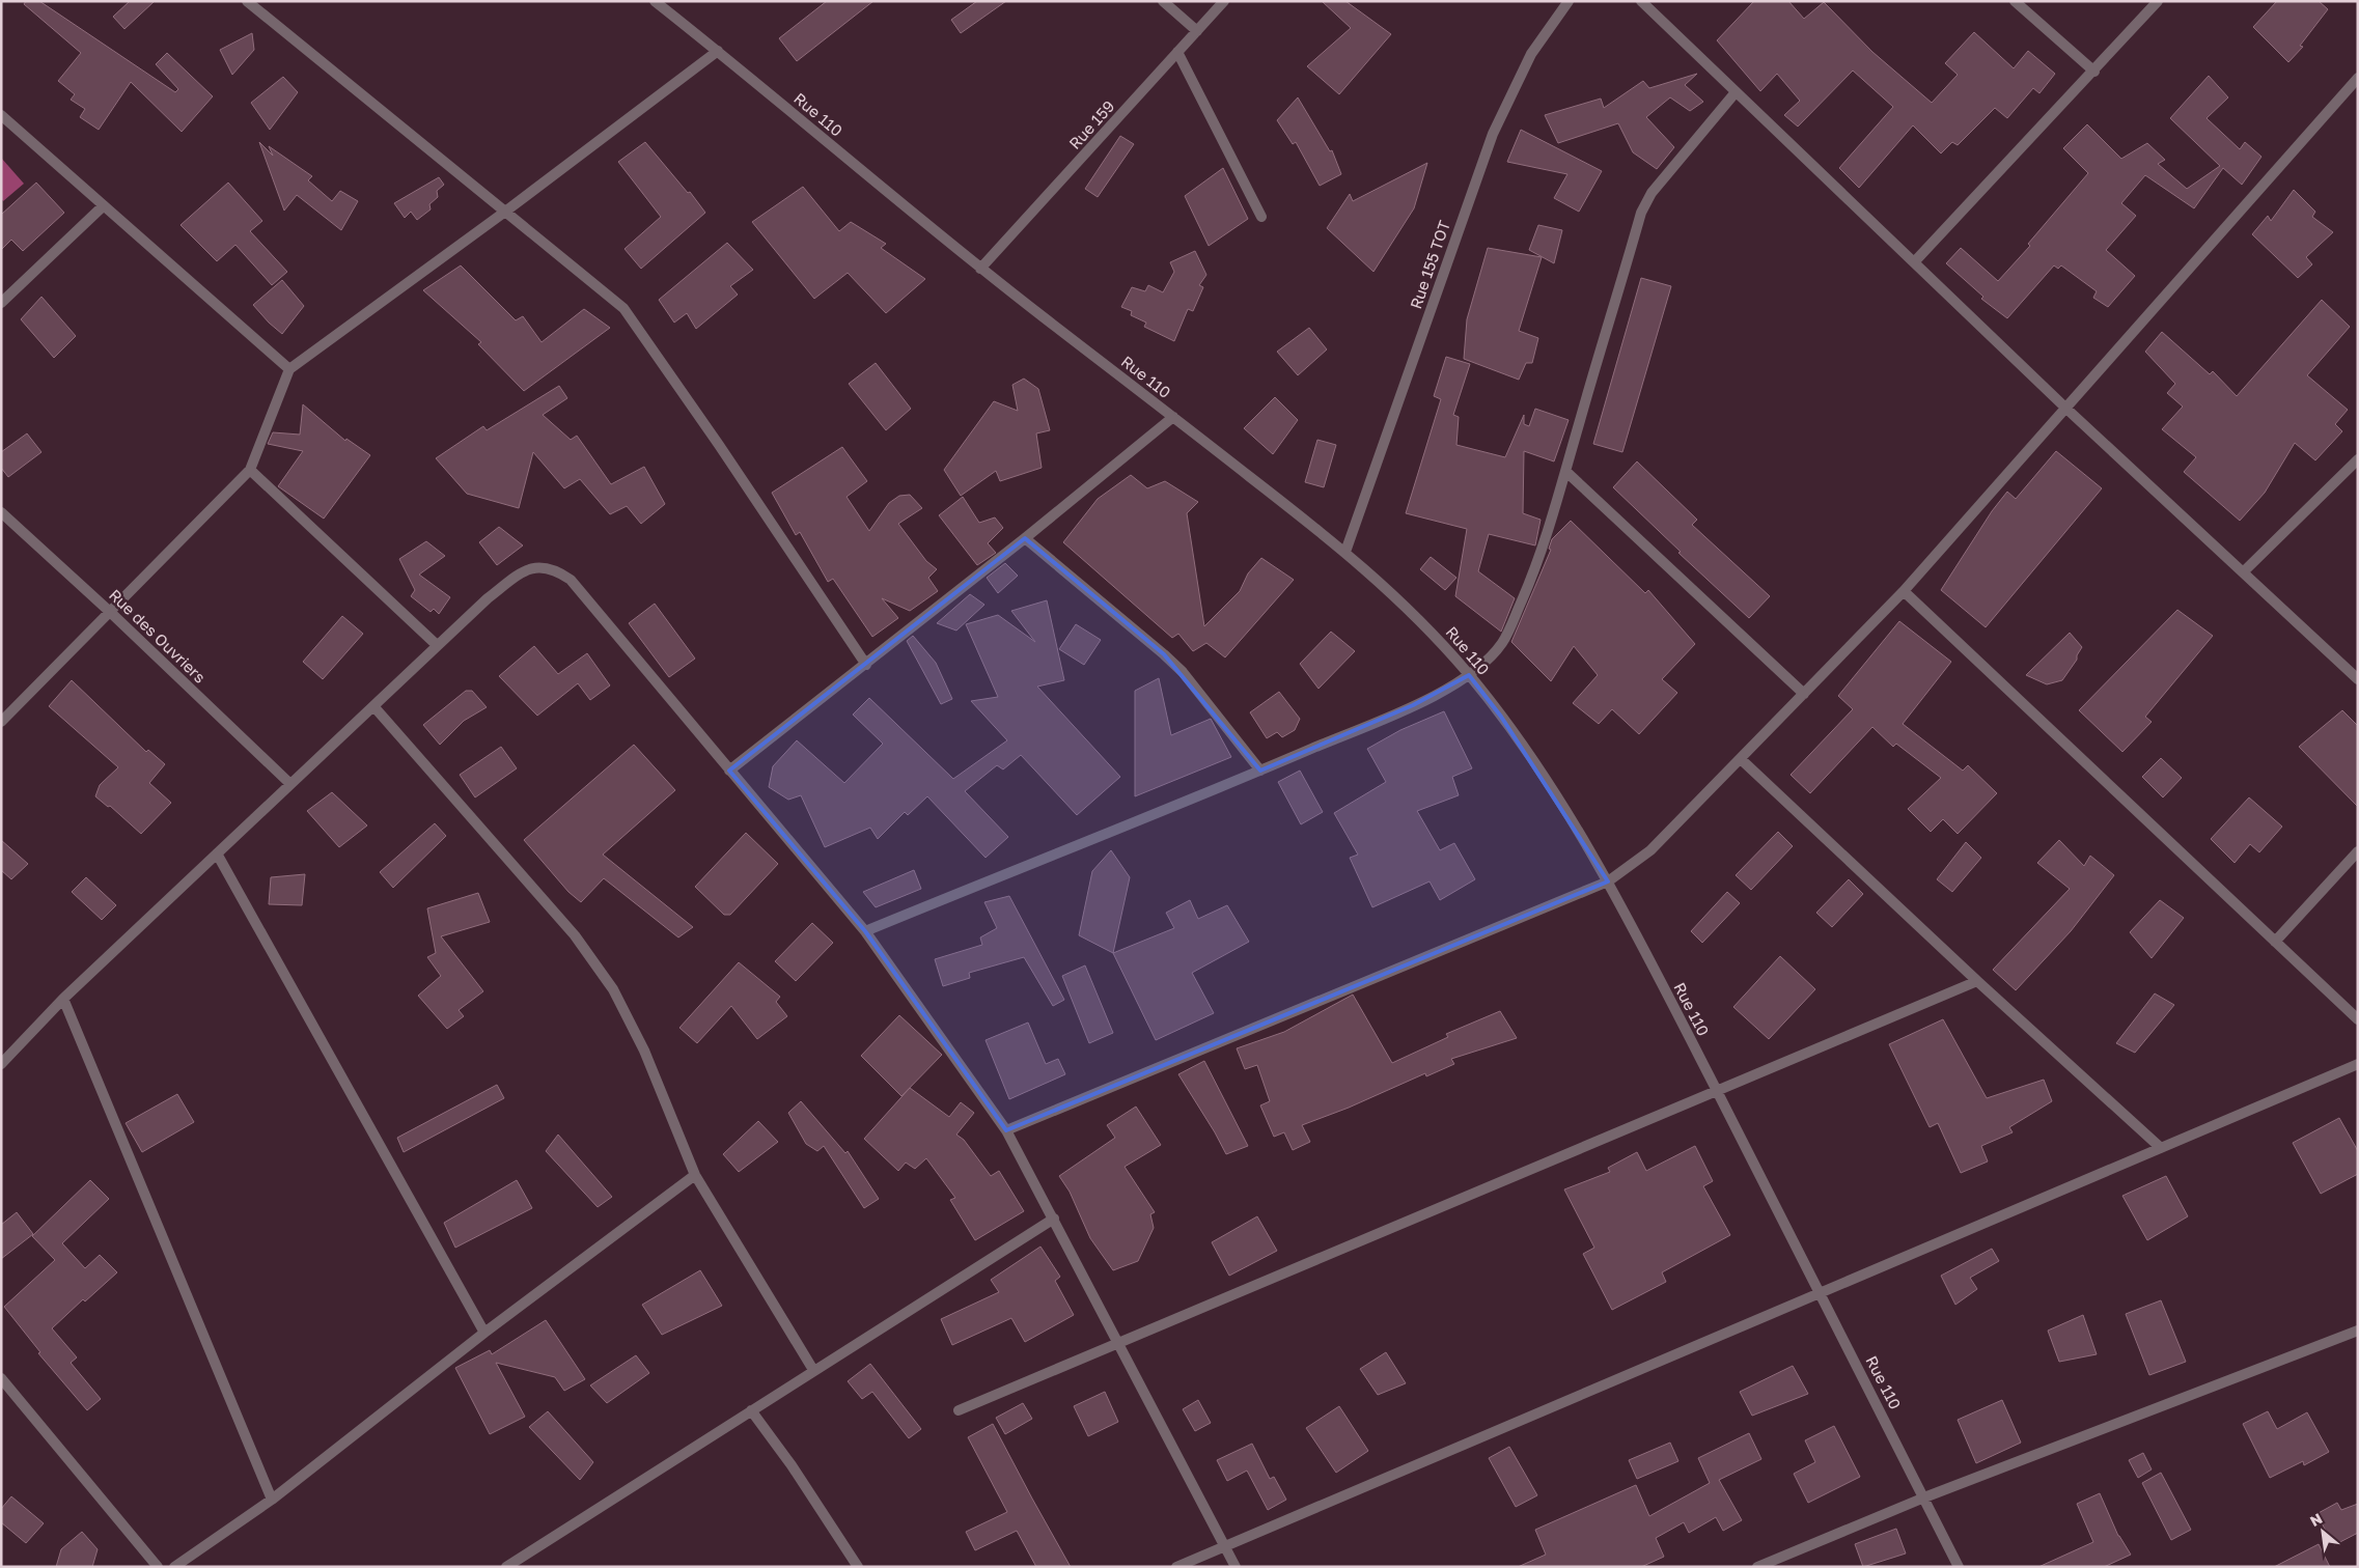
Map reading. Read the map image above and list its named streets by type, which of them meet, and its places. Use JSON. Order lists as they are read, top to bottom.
{
  "streets": {
    "street": [
      "Rue 110",
      "Rue 159",
      "Rue 155 TOT",
      "Rue des Ouvriers"
    ]
  },
  "crossings": [
    ["Rue 110", "Rue 159"],
    ["Rue 110", "Rue 155 TOT"]
  ],
  "north": "top left"
}
